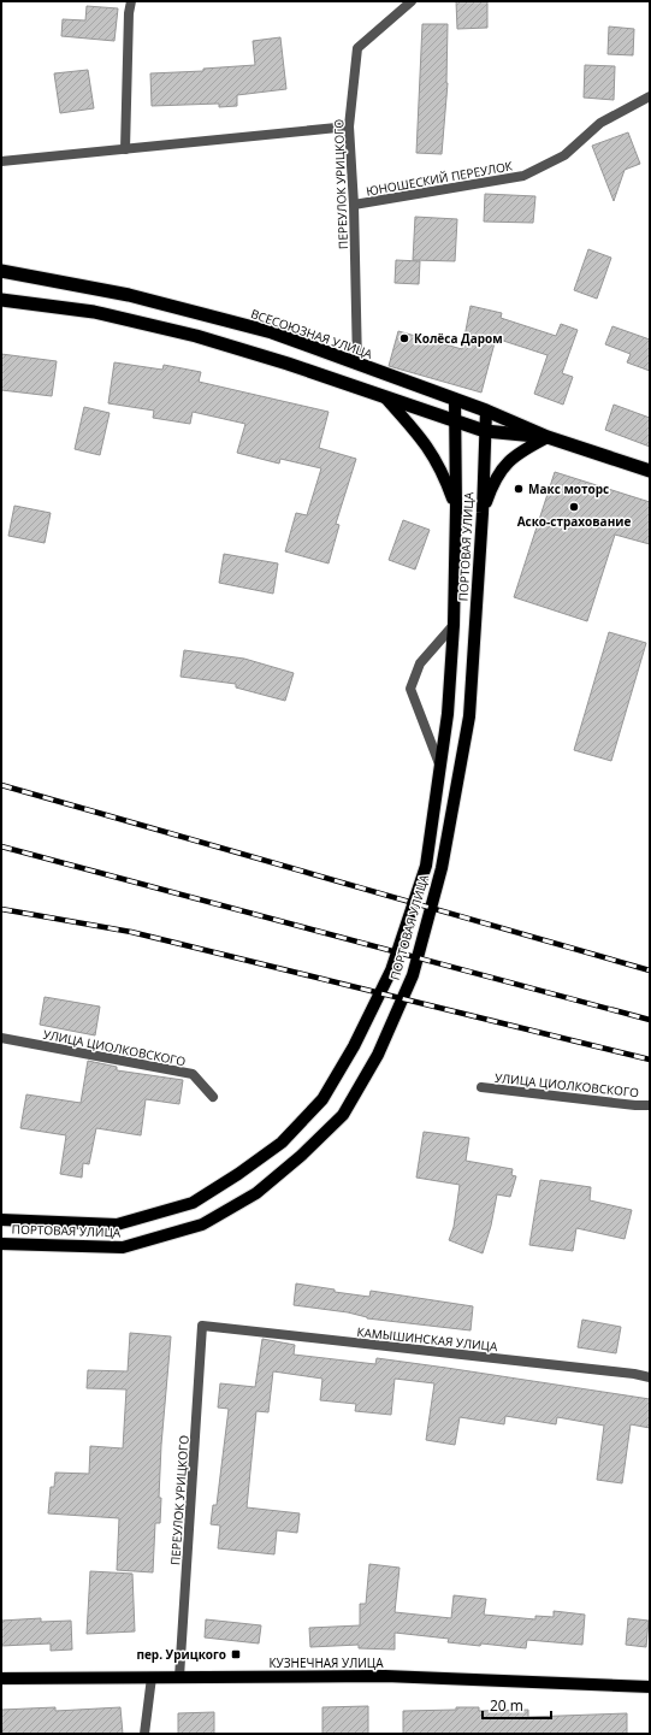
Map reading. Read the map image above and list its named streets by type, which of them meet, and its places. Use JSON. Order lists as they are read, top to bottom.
{
  "streets": {
    "highway": ["ВСЕСОЮЗНАЯ УЛИЦА"],
    "main road": ["ПОРТОВАЯ УЛИЦА", "КУЗНЕЧНАЯ УЛИЦА"],
    "street": [
      "ЮНОШЕСКИЙ ПЕРЕУЛОК",
      "ПЕРЕУЛОК УРИЦКОГО",
      "УЛИЦА ЦИОЛКОВСКОГО",
      "КАМЫШИНСКАЯ УЛИЦА"
    ]
  },
  "crossings": [
    ["ЮНОШЕСКИЙ ПЕРЕУЛОК", "ПЕРЕУЛОК УРИЦКОГО"],
    ["ПЕРЕУЛОК УРИЦКОГО", "ВСЕСОЮЗНАЯ УЛИЦА"],
    ["ПЕРЕУЛОК УРИЦКОГО", "КАМЫШИНСКАЯ УЛИЦА"],
    ["ПЕРЕУЛОК УРИЦКОГО", "КУЗНЕЧНАЯ УЛИЦА"],
    ["ВСЕСОЮЗНАЯ УЛИЦА", "ПОРТОВАЯ УЛИЦА"]
  ],
  "places": {
    "other": ["Колёса Даром", "Макс моторс", "Аско-страхование"],
    "transit": ["пер. Урицкого"]
  },
  "scale_bar": "20 m"
}
